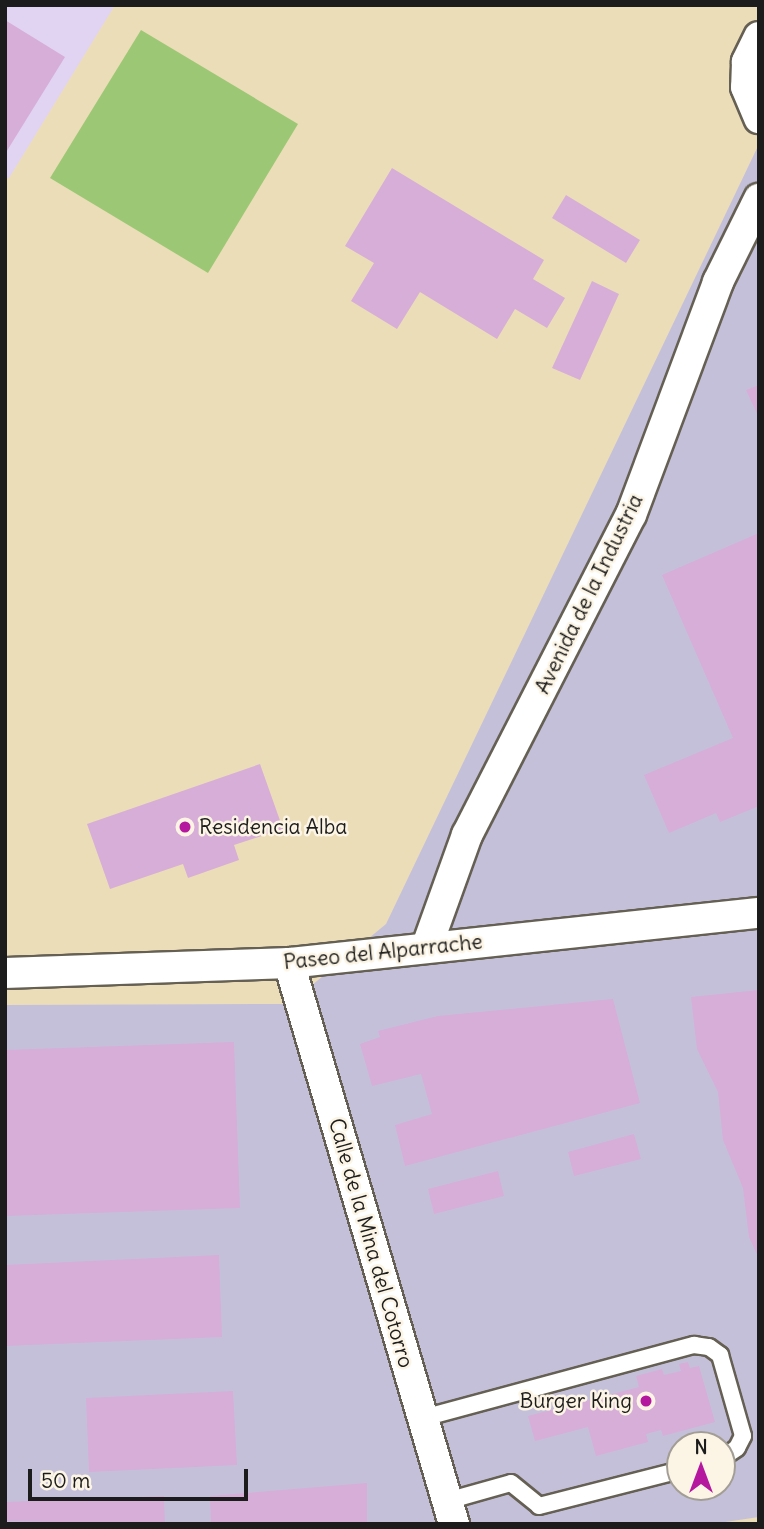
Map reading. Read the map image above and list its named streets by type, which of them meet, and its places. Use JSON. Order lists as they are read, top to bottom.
{
  "streets": {
    "street": ["Avenida de la Industria", "Paseo del Alparrache", "Calle de la Mina del Cotorro"]
  },
  "crossings": [
    ["Avenida de la Industria", "Paseo del Alparrache"],
    ["Paseo del Alparrache", "Calle de la Mina del Cotorro"]
  ],
  "places": ["Residencia Alba", "Burger King"],
  "scale_bar": "50 m",
  "north": "top"
}
